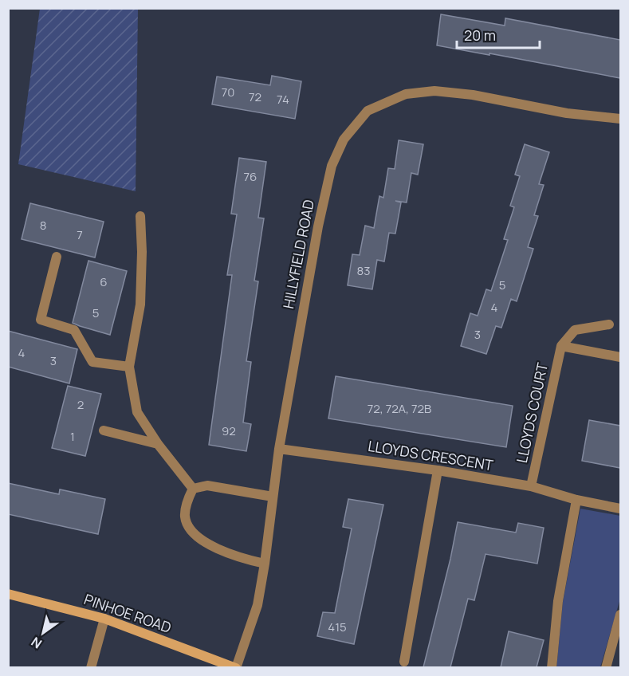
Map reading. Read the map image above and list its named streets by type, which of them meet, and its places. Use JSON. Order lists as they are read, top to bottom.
{
  "streets": {
    "main road": ["PINHOE ROAD"],
    "street": ["HILLYFIELD ROAD", "LLOYDS COURT", "LLOYDS CRESCENT"]
  },
  "crossings": [
    ["HILLYFIELD ROAD", "LLOYDS CRESCENT"],
    ["HILLYFIELD ROAD", "PINHOE ROAD"],
    ["LLOYDS COURT", "LLOYDS CRESCENT"]
  ],
  "house_numbers": [
    "70",
    "72",
    "74",
    "76",
    "8",
    "7",
    "83",
    "6",
    "5",
    "4",
    "5",
    "3",
    "4",
    "3",
    "2",
    "72, 72A, 72B",
    "92",
    "1",
    "415"
  ],
  "scale_bar": "20 m",
  "north": "bottom left"
}
